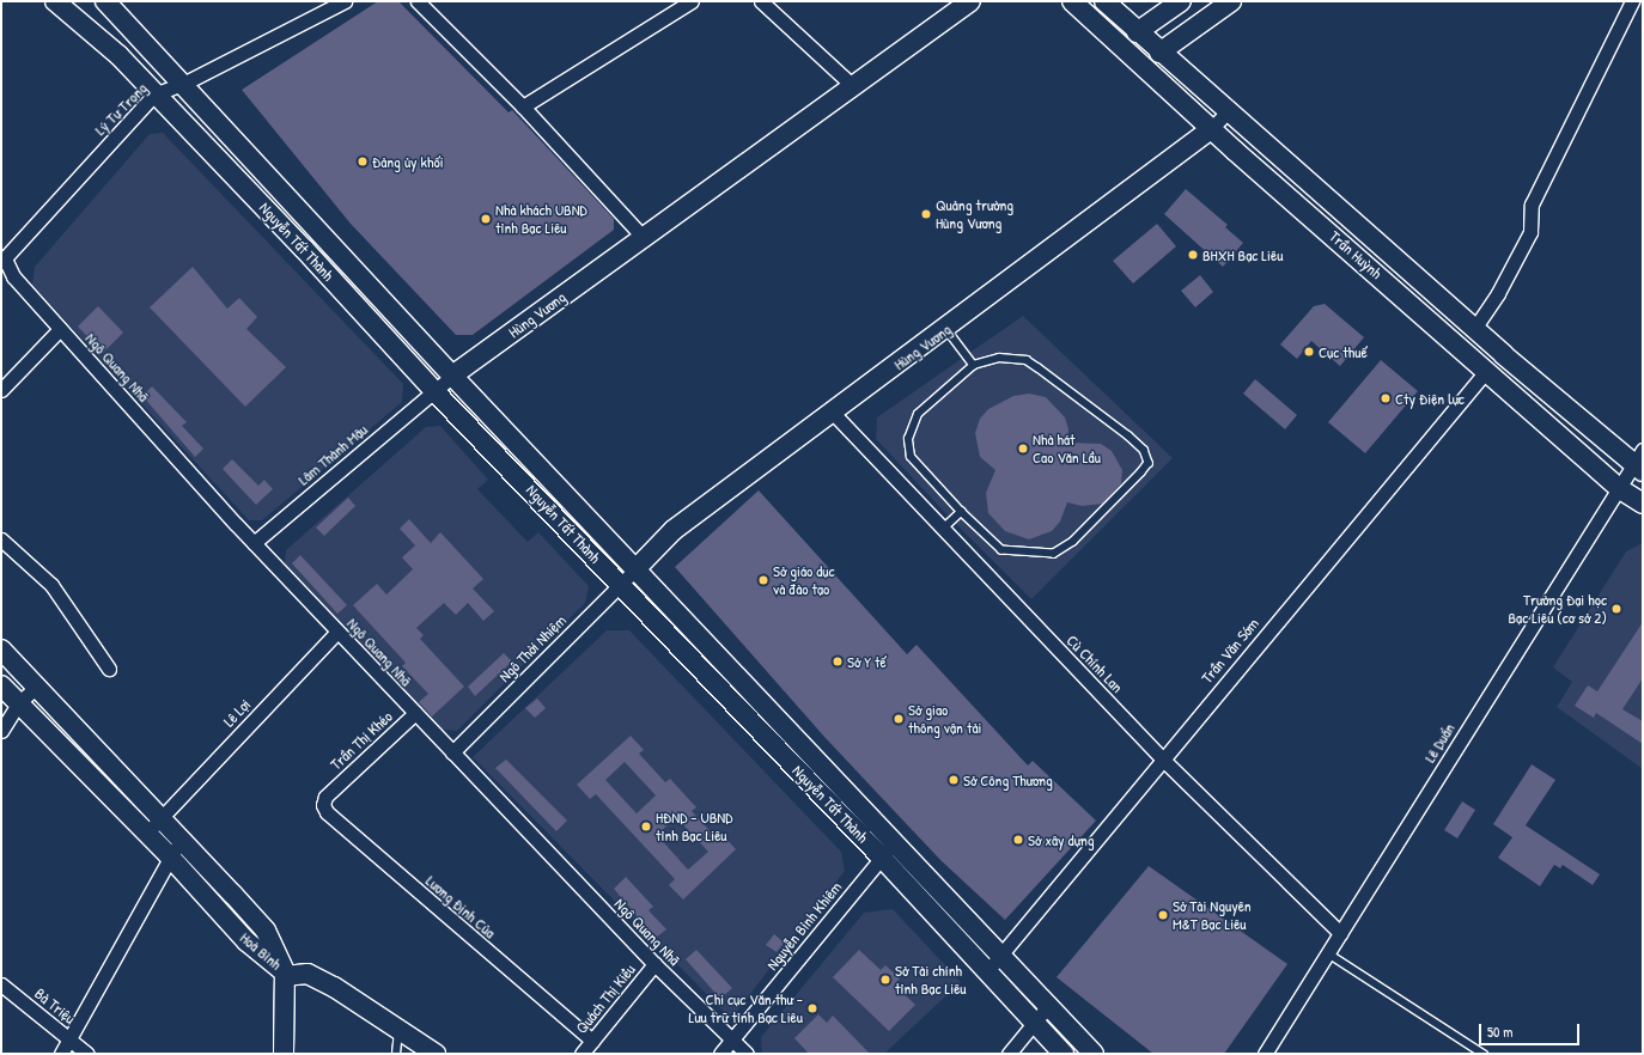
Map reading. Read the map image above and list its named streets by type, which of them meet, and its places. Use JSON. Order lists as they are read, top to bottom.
{
  "streets": {
    "street": [
      "Lý Tự Trọng",
      "Nguyễn Tất Thành",
      "Trần Huỳnh",
      "Hùng Vương",
      "Ngô Quang Nhã",
      "Lâm Thành Mậu",
      "Ngô Thời Nhiệm",
      "Trần Văn Sớm",
      "Cù Chính Lan",
      "Lê Lợi",
      "Trần Thị Khéo",
      "Lê Duẩn",
      "Lương Định Của",
      "Nguyễn Bỉnh Khiêm",
      "Hoà Bình",
      "Quách Thị Kiều",
      "Bà Triệu"
    ]
  },
  "crossings": [
    ["Lý Tự Trọng", "Nguyễn Tất Thành"],
    ["Lý Tự Trọng", "Ngô Quang Nhã"],
    ["Nguyễn Tất Thành", "Hùng Vương"],
    ["Nguyễn Tất Thành", "Lâm Thành Mậu"],
    ["Nguyễn Tất Thành", "Ngô Thời Nhiệm"],
    ["Nguyễn Tất Thành", "Trần Văn Sớm"],
    ["Nguyễn Tất Thành", "Nguyễn Bỉnh Khiêm"],
    ["Trần Huỳnh", "Hùng Vương"],
    ["Trần Huỳnh", "Trần Văn Sớm"],
    ["Trần Huỳnh", "Lê Duẩn"],
    ["Hùng Vương", "Lâm Thành Mậu"],
    ["Hùng Vương", "Ngô Thời Nhiệm"],
    ["Hùng Vương", "Cù Chính Lan"],
    ["Ngô Quang Nhã", "Lâm Thành Mậu"],
    ["Ngô Quang Nhã", "Ngô Thời Nhiệm"],
    ["Ngô Quang Nhã", "Lê Lợi"],
    ["Ngô Quang Nhã", "Trần Thị Khéo"],
    ["Ngô Quang Nhã", "Nguyễn Bỉnh Khiêm"],
    ["Ngô Quang Nhã", "Quách Thị Kiều"],
    ["Trần Văn Sớm", "Cù Chính Lan"],
    ["Cù Chính Lan", "Lê Duẩn"],
    ["Lê Lợi", "Hoà Bình"],
    ["Trần Thị Khéo", "Lương Định Của"],
    ["Lương Định Của", "Quách Thị Kiều"]
  ],
  "places": [
    "Đảng ủy khối",
    "Quảng trường Hùng Vương",
    "Nhà khách UBND tỉnh Bạc Liêu",
    "BHXH Bạc Liêu",
    "Cục thuế",
    "Cty Điện lực",
    "Nhà hát Cao Văn Lầu",
    "Sở giáo dục và đào tạo",
    "Trường Đại học Bạc Liêu (cơ sở 2)",
    "Sở Y tế",
    "Sở giao thông vận tải",
    "Sở Công Thương",
    "HĐND - UBND tỉnh Bạc Liêu",
    "Sở xây dựng",
    "Sở Tài Nguyên M&T Bạc Liêu",
    "Sở Tài chính tỉnh Bạc Liêu",
    "Chi cục Văn thư - Lưu trữ tỉnh Bạc Liêu"
  ],
  "scale_bar": "50 m"
}
